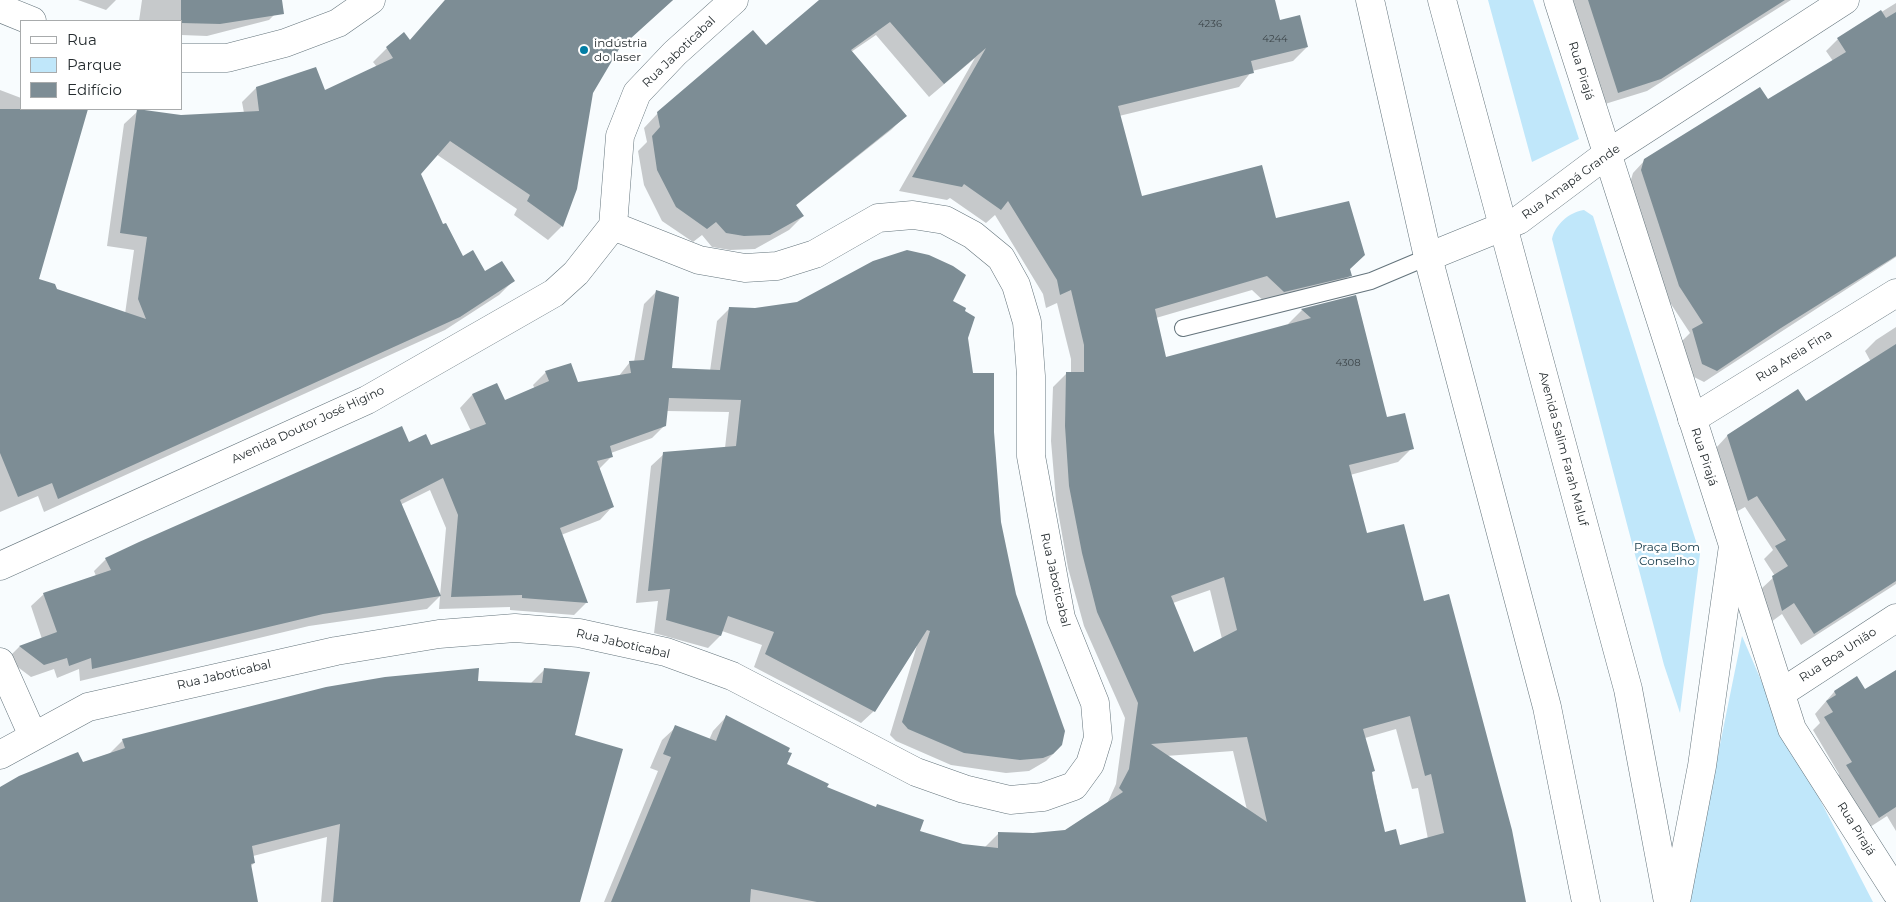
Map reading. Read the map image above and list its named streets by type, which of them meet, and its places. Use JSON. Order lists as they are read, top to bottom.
{
  "streets": {
    "main road": [
      "Rua Jaboticabal",
      "Rua Pirajá",
      "Rua Amapá Grande",
      "Rua Areia Fina",
      "Avenida Doutor José Higino",
      "Avenida Salim Farah Maluf",
      "Rua Boa União"
    ]
  },
  "crossings": [
    ["Rua Jaboticabal", "Avenida Doutor José Higino"],
    ["Rua Pirajá", "Rua Amapá Grande"],
    ["Rua Pirajá", "Rua Areia Fina"],
    ["Rua Pirajá", "Rua Boa União"],
    ["Rua Amapá Grande", "Avenida Salim Farah Maluf"]
  ],
  "parks": ["Praça Bom Conselho"],
  "places": ["indústria do laser"],
  "house_numbers": ["4236", "4244", "4308"],
  "legend": ["Rua", "Parque", "Edifício"]
}
